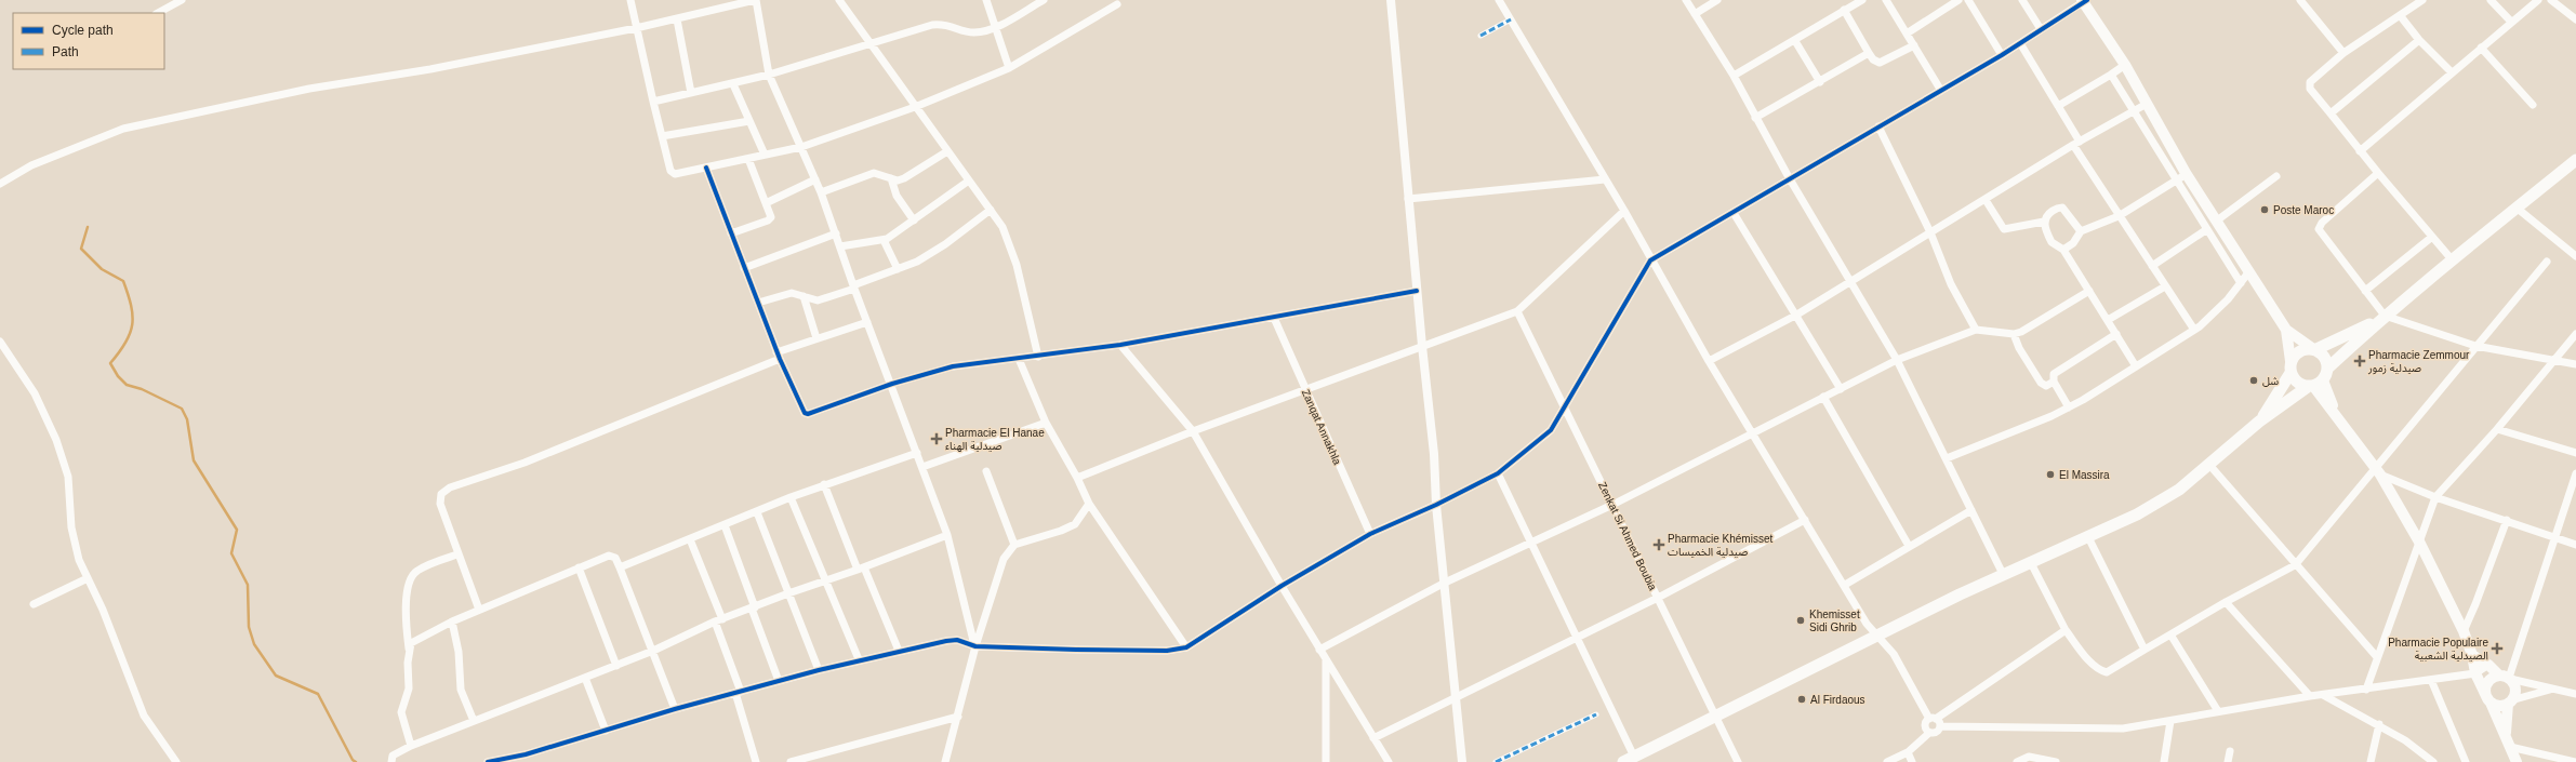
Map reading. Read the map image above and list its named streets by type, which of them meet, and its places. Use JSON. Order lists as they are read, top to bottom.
{
  "streets": {
    "street": ["Zanqat Annakhla", "Zenkat Si Ahmed Boubia"]
  },
  "places": {
    "other": [
      "Poste Maroc",
      "شل",
      "El Massira",
      "Khemisset Sidi Ghrib",
      "Al Firdaous"
    ],
    "health": [
      "Pharmacie Zemmour صيدلية زمور",
      "Pharmacie El Hanae صيدلية الهناء",
      "Pharmacie Khémisset صيدلية الخميسات",
      "Pharmacie Populaire الصيدلية الشعبية"
    ]
  },
  "legend": ["Cycle path", "Path"]
}
